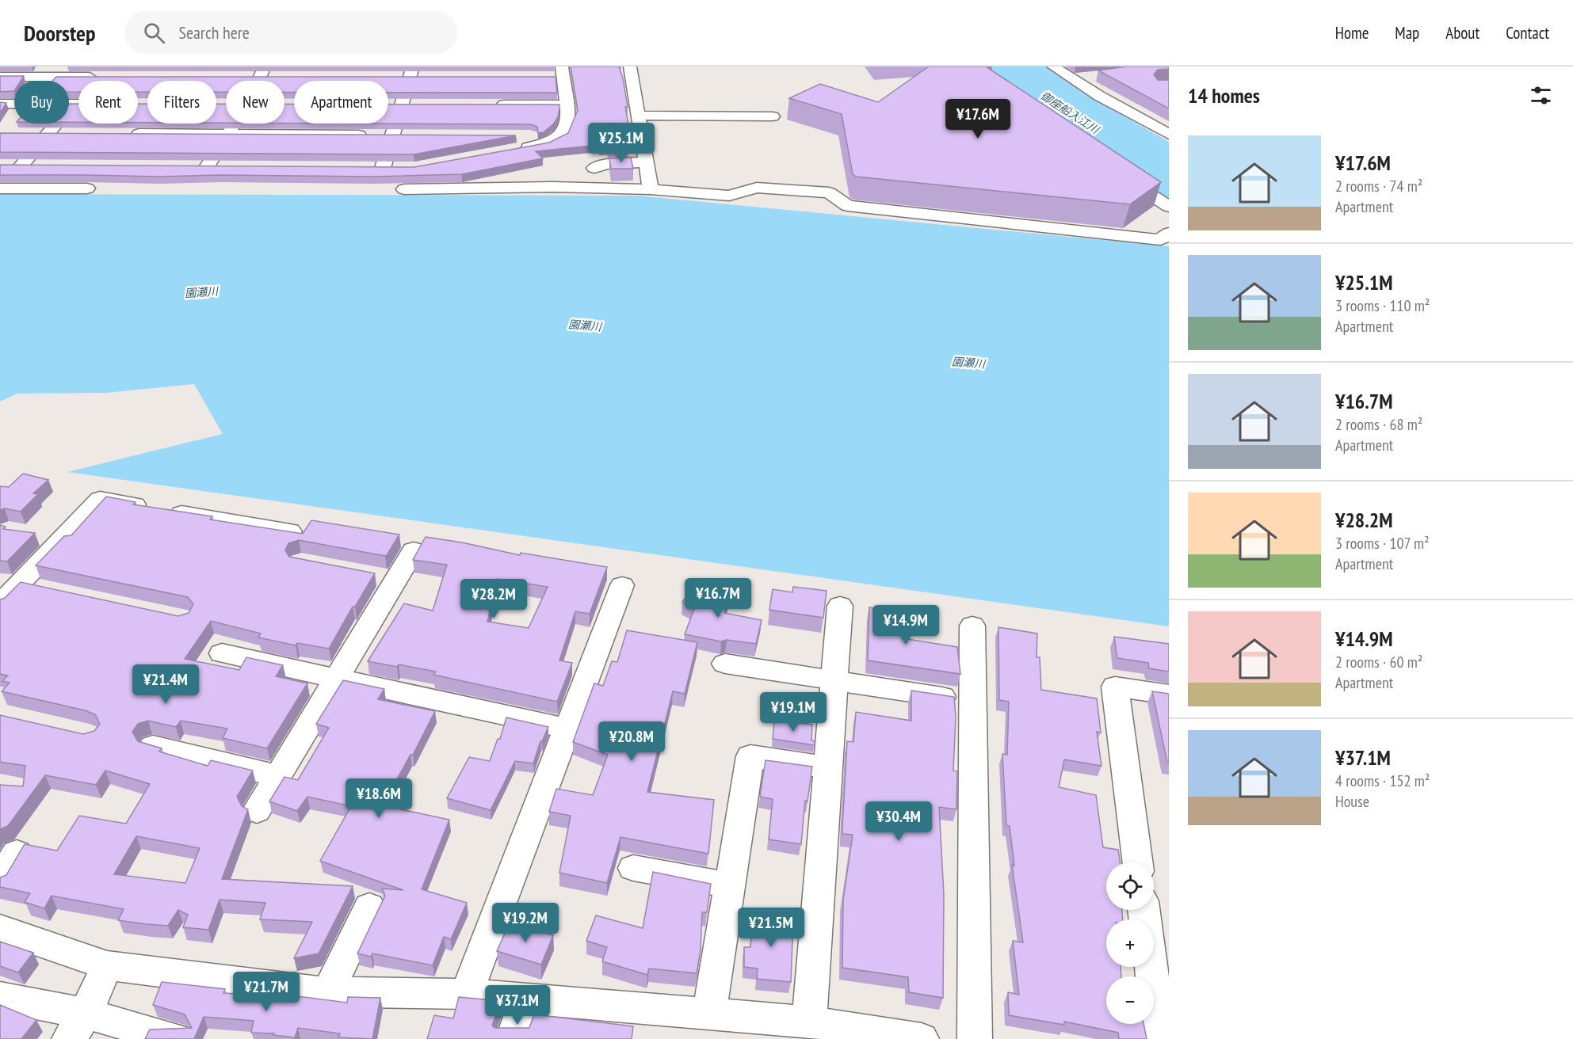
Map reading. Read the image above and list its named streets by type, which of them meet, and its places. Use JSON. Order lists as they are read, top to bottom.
{
  "water": ["御座船入江川", "園瀬川"],
  "page": {
    "header": "Doorstep",
    "search": "Search here",
    "nav": [
      "Home",
      "Map",
      "About",
      "Contact"
    ],
    "heading": "14 homes",
    "chip": [
      "Buy",
      "Rent",
      "Filters",
      "New",
      "Apartment"
    ],
    "price": [
      "¥17.6M",
      "¥25.1M",
      "¥16.7M",
      "¥28.2M",
      "¥14.9M",
      "¥21.4M",
      "¥19.1M",
      "¥20.8M",
      "¥18.6M",
      "¥30.4M",
      "¥19.2M",
      "¥21.5M",
      "¥21.7M",
      "¥37.1M"
    ],
    "list": [
      {
        "name": "¥17.6M",
        "note": "2 rooms · 74 m² · Apartment"
      },
      {
        "name": "¥25.1M",
        "note": "3 rooms · 110 m² · Apartment"
      },
      {
        "name": "¥16.7M",
        "note": "2 rooms · 68 m² · Apartment"
      },
      {
        "name": "¥28.2M",
        "note": "3 rooms · 107 m² · Apartment"
      },
      {
        "name": "¥14.9M",
        "note": "2 rooms · 60 m² · Apartment"
      },
      {
        "name": "¥37.1M",
        "note": "4 rooms · 152 m² · House"
      }
    ],
    "map_buttons": ["+", "−"]
  }
}
